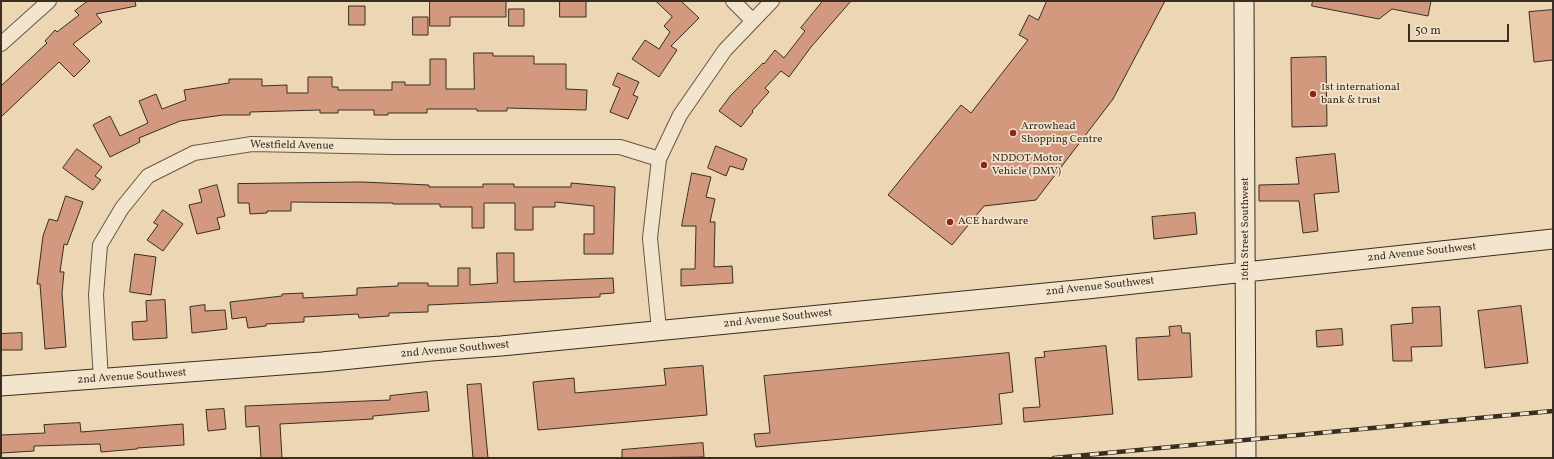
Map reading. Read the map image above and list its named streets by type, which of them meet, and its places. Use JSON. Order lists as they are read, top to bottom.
{
  "streets": {
    "street": ["Westfield Avenue", "16th Street Southwest", "2nd Avenue Southwest"]
  },
  "crossings": [
    ["Westfield Avenue", "2nd Avenue Southwest"],
    ["16th Street Southwest", "2nd Avenue Southwest"]
  ],
  "places": [
    "1st international bank & trust",
    "Arrowhead Shopping Centre",
    "NDDOT Motor Vehicle (DMV)",
    "ACE hardware"
  ],
  "scale_bar": "50 m"
}
